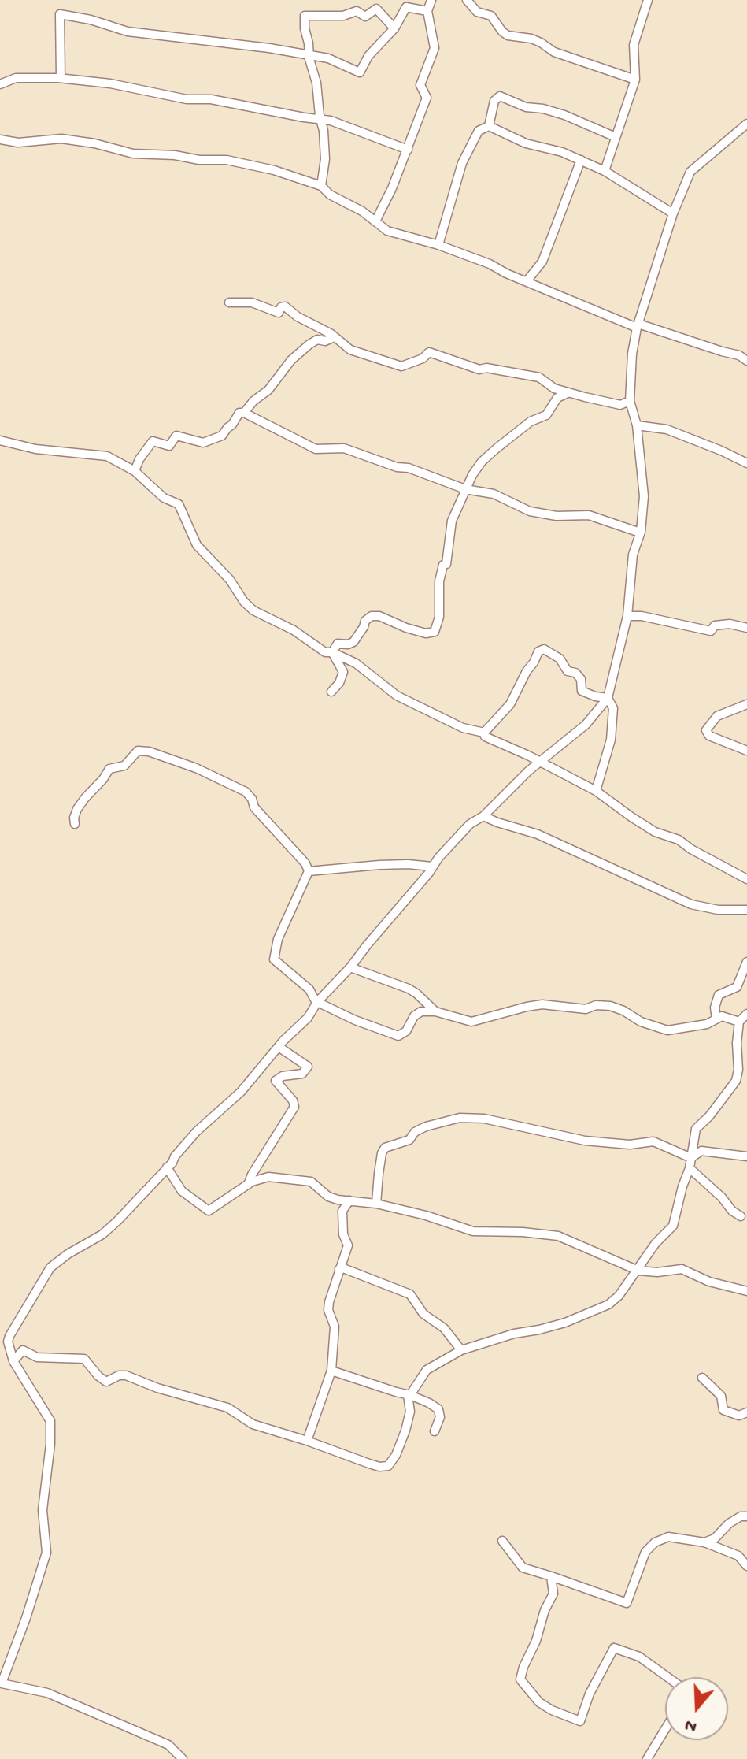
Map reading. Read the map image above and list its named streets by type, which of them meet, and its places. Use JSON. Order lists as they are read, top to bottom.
{
  "north": "bottom"
}
